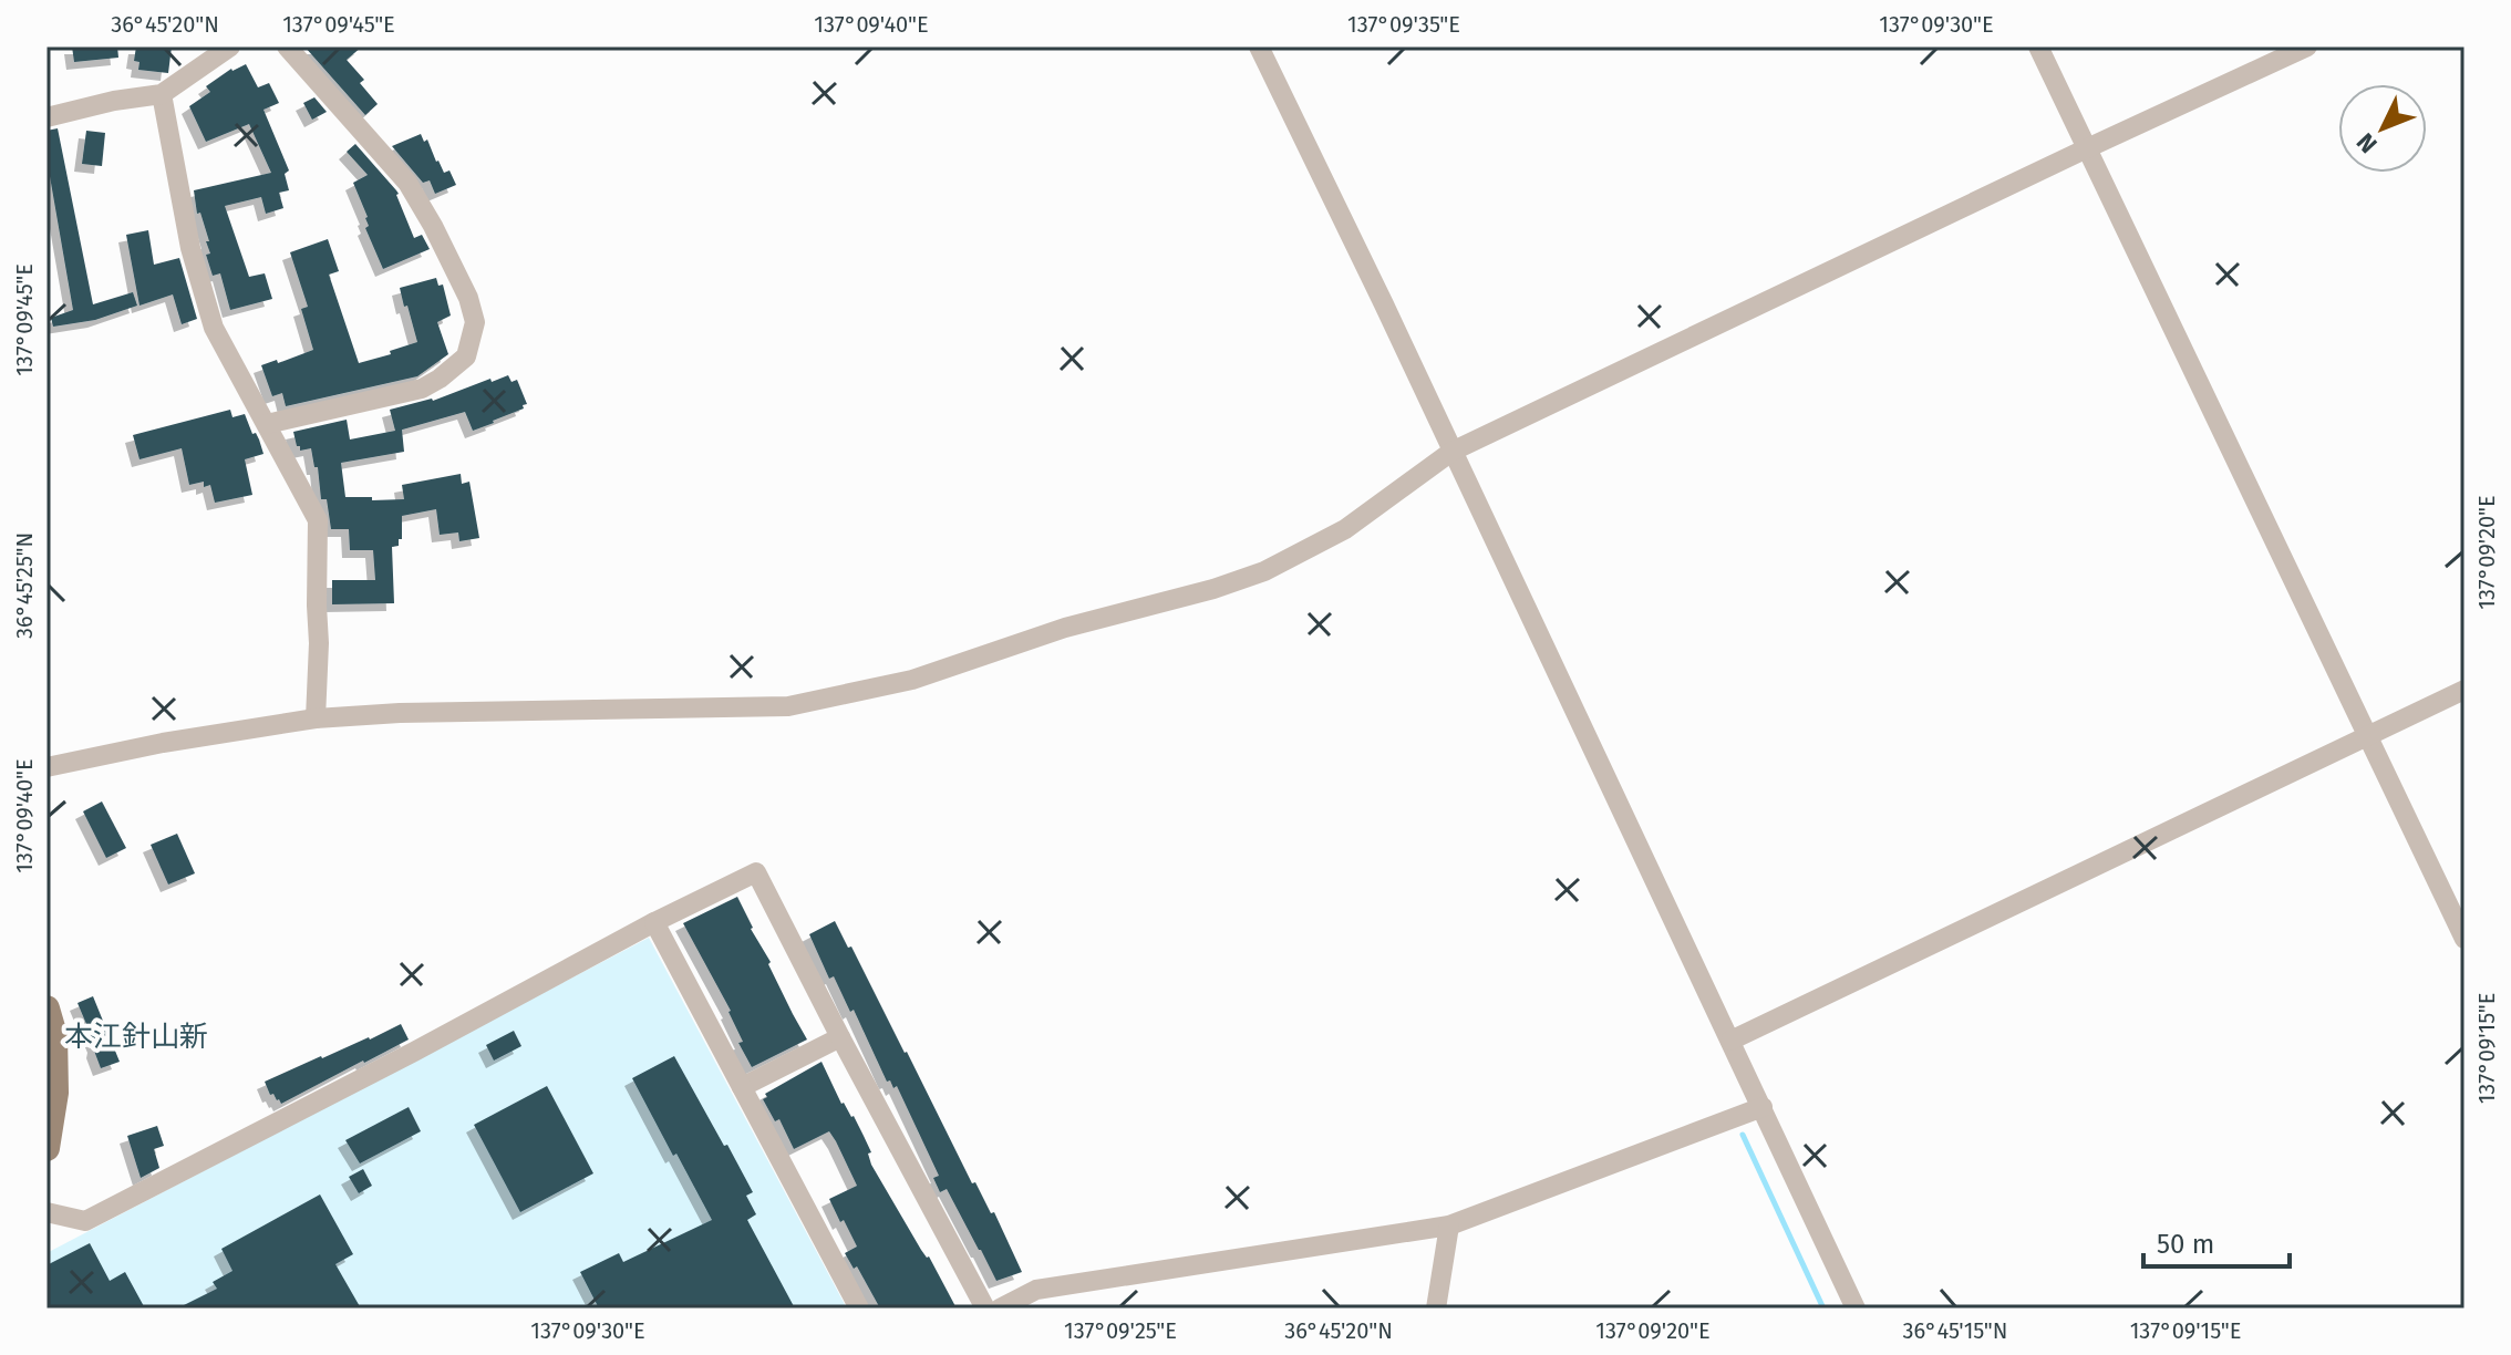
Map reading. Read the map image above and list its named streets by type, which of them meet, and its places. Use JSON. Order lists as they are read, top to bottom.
{
  "districts": ["本江針山新"],
  "scale_bar": "50 m",
  "north": "bottom left",
  "coordinates": [
    "36°45'20\"N",
    "137°09'45\"E",
    "137°09'40\"E",
    "137°09'35\"E",
    "137°09'30\"E",
    "137°09'20\"E",
    "36°45'25\"N",
    "137°09'15\"E",
    "137°09'25\"E",
    "36°45'15\"N"
  ]
}
